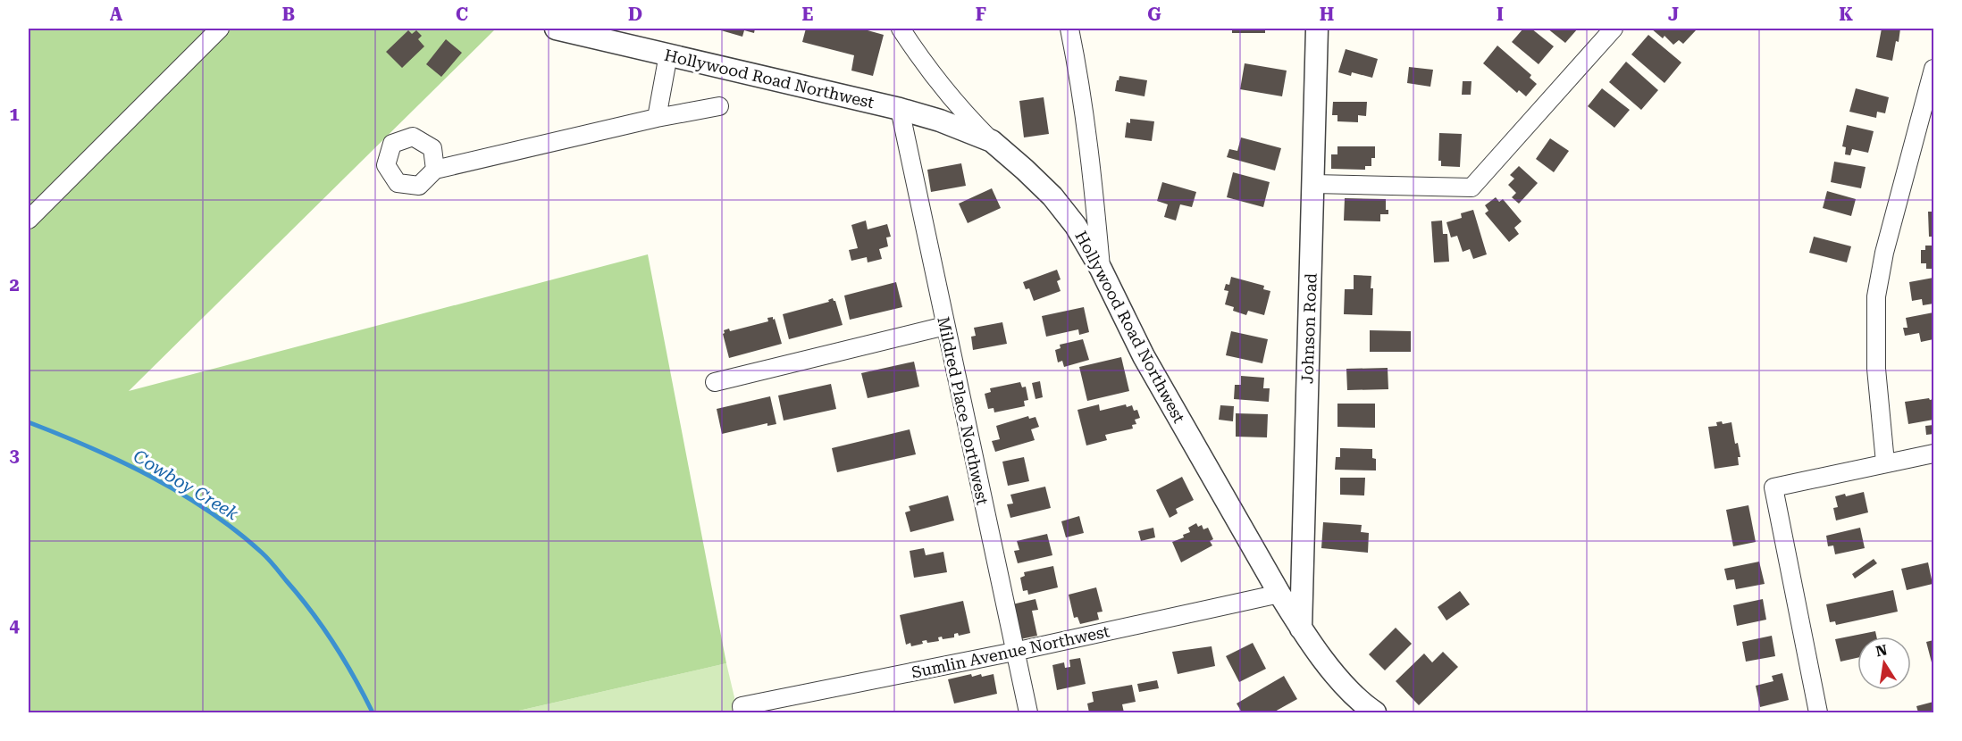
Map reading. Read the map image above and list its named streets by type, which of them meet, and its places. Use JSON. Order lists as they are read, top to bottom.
{
  "streets": {
    "street": [
      "Hollywood Road Northwest",
      "Johnson Road",
      "Mildred Place Northwest",
      "Sumlin Avenue Northwest"
    ]
  },
  "crossings": [
    ["Hollywood Road Northwest", "Johnson Road"],
    ["Hollywood Road Northwest", "Mildred Place Northwest"],
    ["Hollywood Road Northwest", "Sumlin Avenue Northwest"],
    ["Mildred Place Northwest", "Sumlin Avenue Northwest"]
  ],
  "water": ["Cowboy Creek"],
  "north": "top",
  "grid": {
    "columns": [
      "A",
      "B",
      "C",
      "D",
      "E",
      "F",
      "G",
      "H",
      "I",
      "J",
      "K"
    ],
    "rows": [
      "1",
      "2",
      "3",
      "4"
    ]
  }
}
